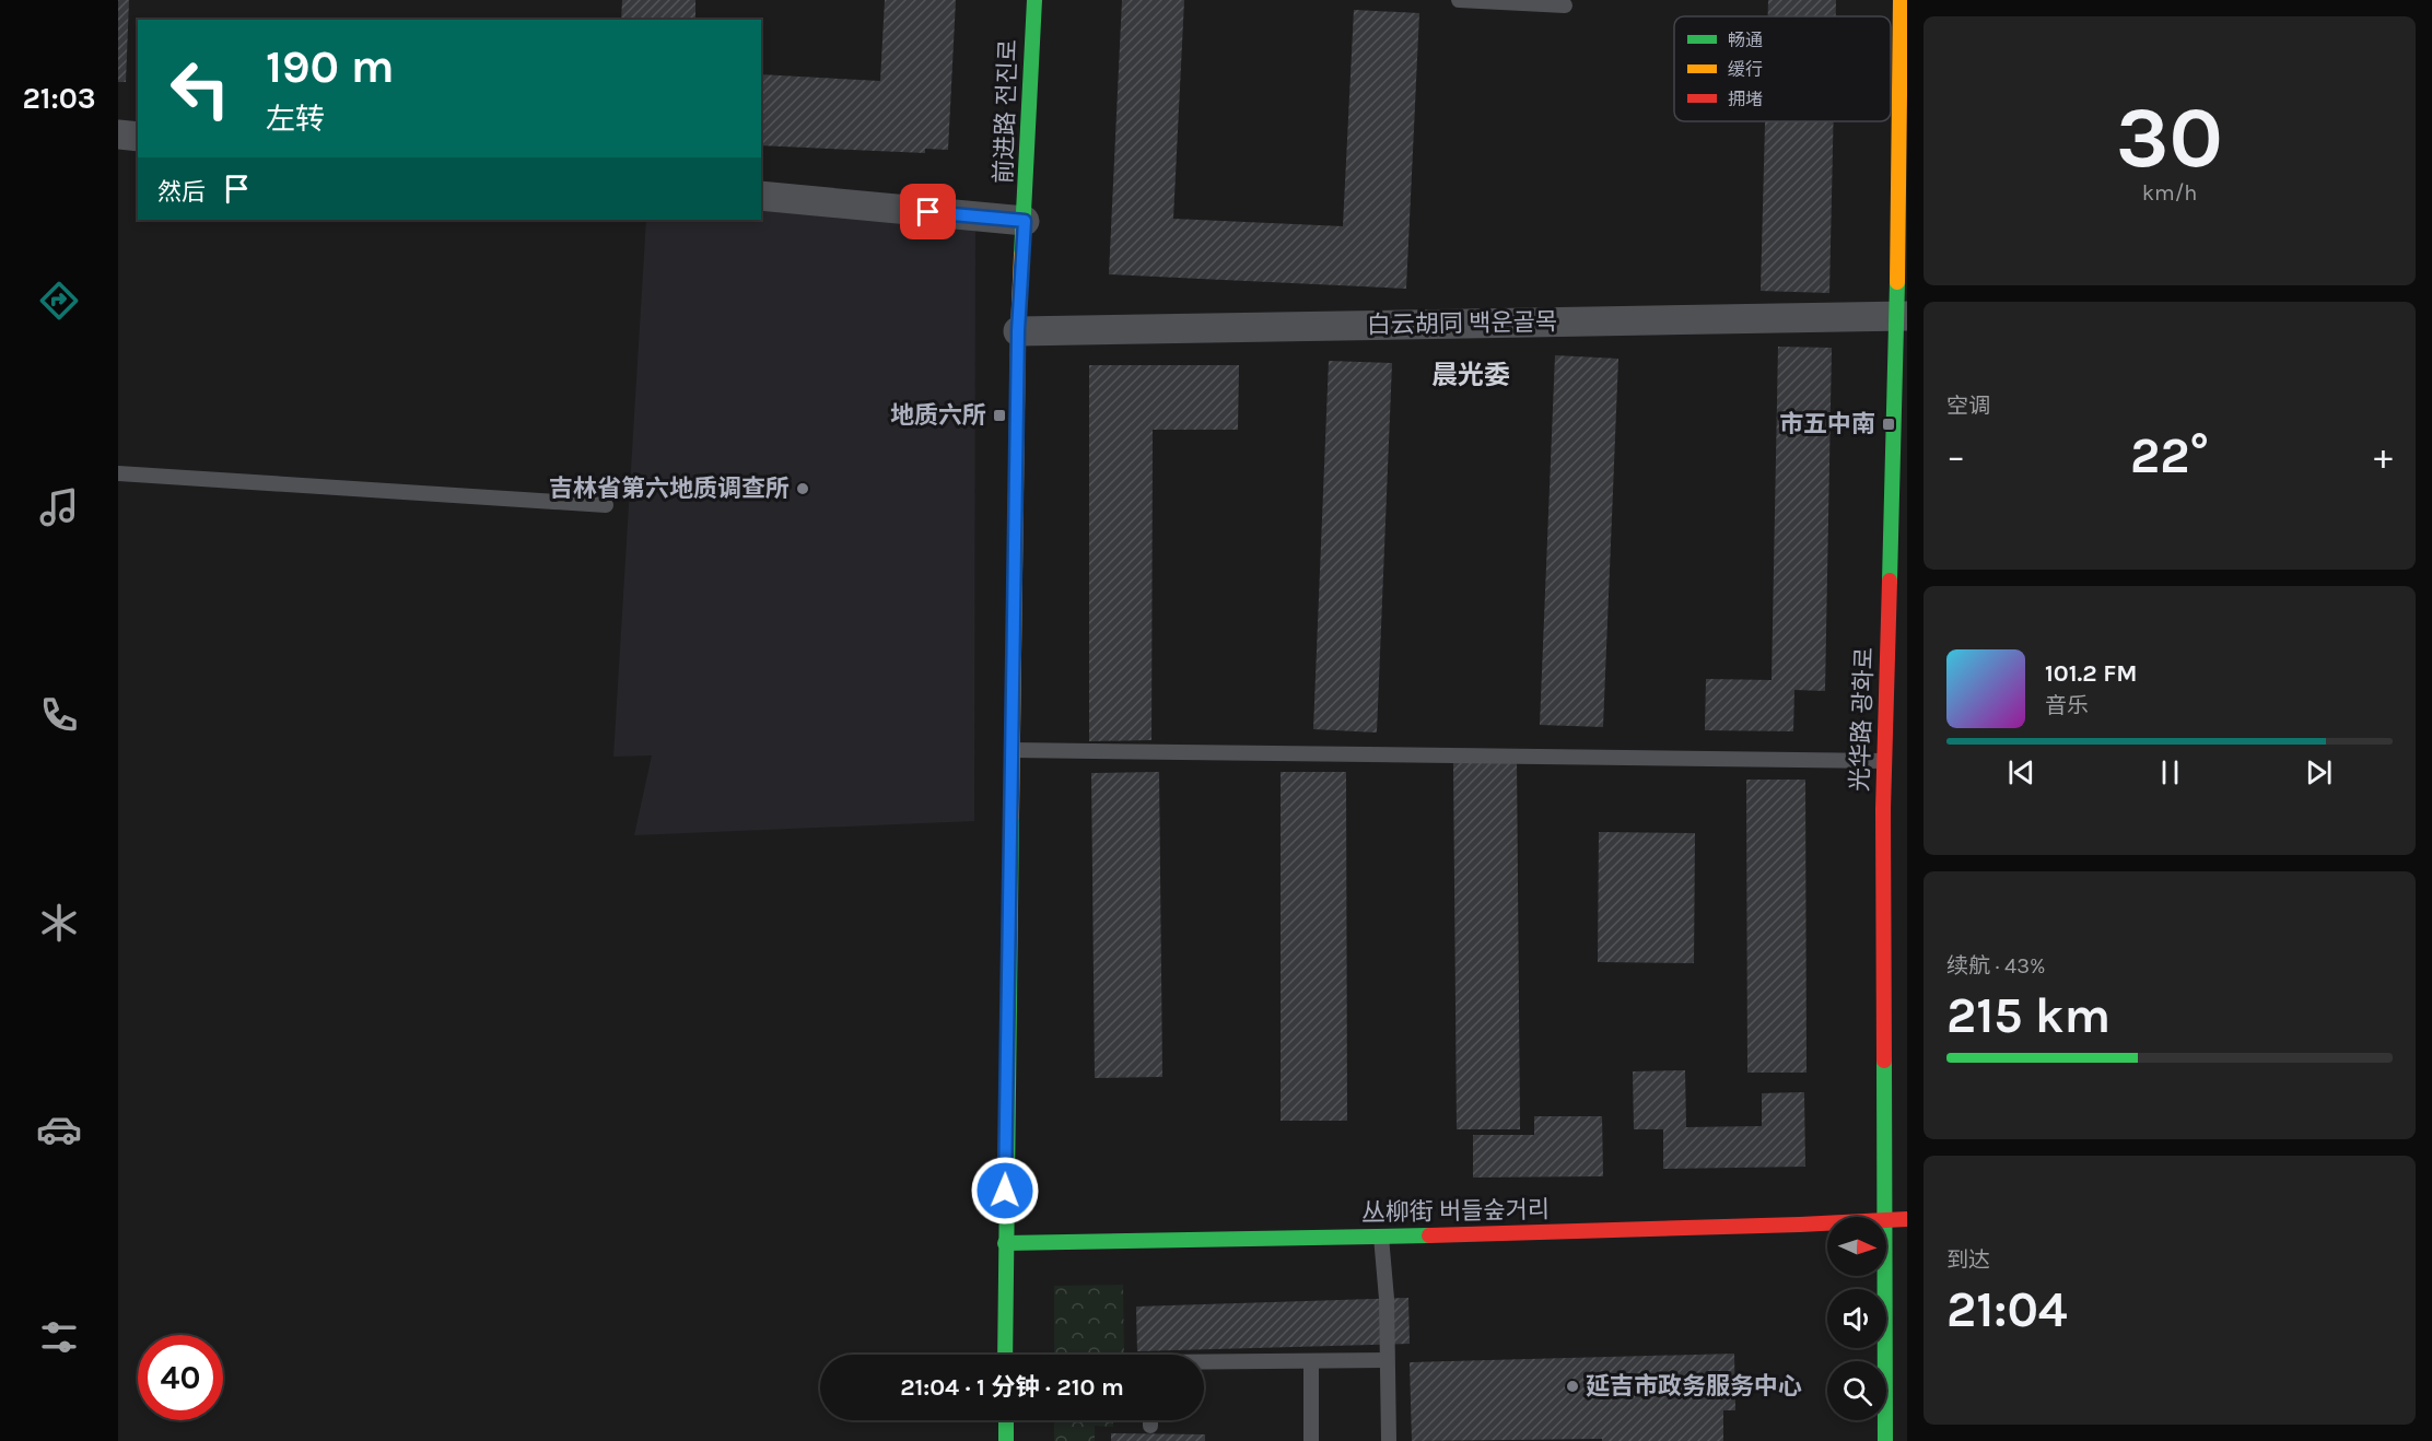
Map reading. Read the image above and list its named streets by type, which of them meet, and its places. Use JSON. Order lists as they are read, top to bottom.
{
  "streets": {
    "street": [
      "前进路 전진로",
      "白云胡同 백운골목",
      "光华路 광화로",
      "丛柳街 버들숲거리"
    ]
  },
  "crossings": [
    ["前进路 전진로", "白云胡同 백운골목"],
    ["前进路 전진로", "丛柳街 버들숲거리"],
    ["白云胡同 백운골목", "光华路 광화로"]
  ],
  "districts": ["晨光委"],
  "places": {
    "transit": ["地质六所", "市五中南"],
    "other": ["吉林省第六地质调查所", "延吉市政务服务中心"]
  },
  "legend": ["畅通", "缓行", "拥堵"],
  "north": "right",
  "page": {
    "tabs": "21:03",
    "tile": [
      ["30", "km/h"],
      "空调",
      ["续航 · 43%", "215 km"],
      ["到达", "21:04"]
    ],
    "turn": ["190 m", "左转"],
    "then": "然后",
    "heat": ["−", "22°", "+"],
    "song": ["101.2 FM", "音乐"],
    "limit": "40",
    "trip": "21:04 · 1 分钟 · 210 m"
  }
}
